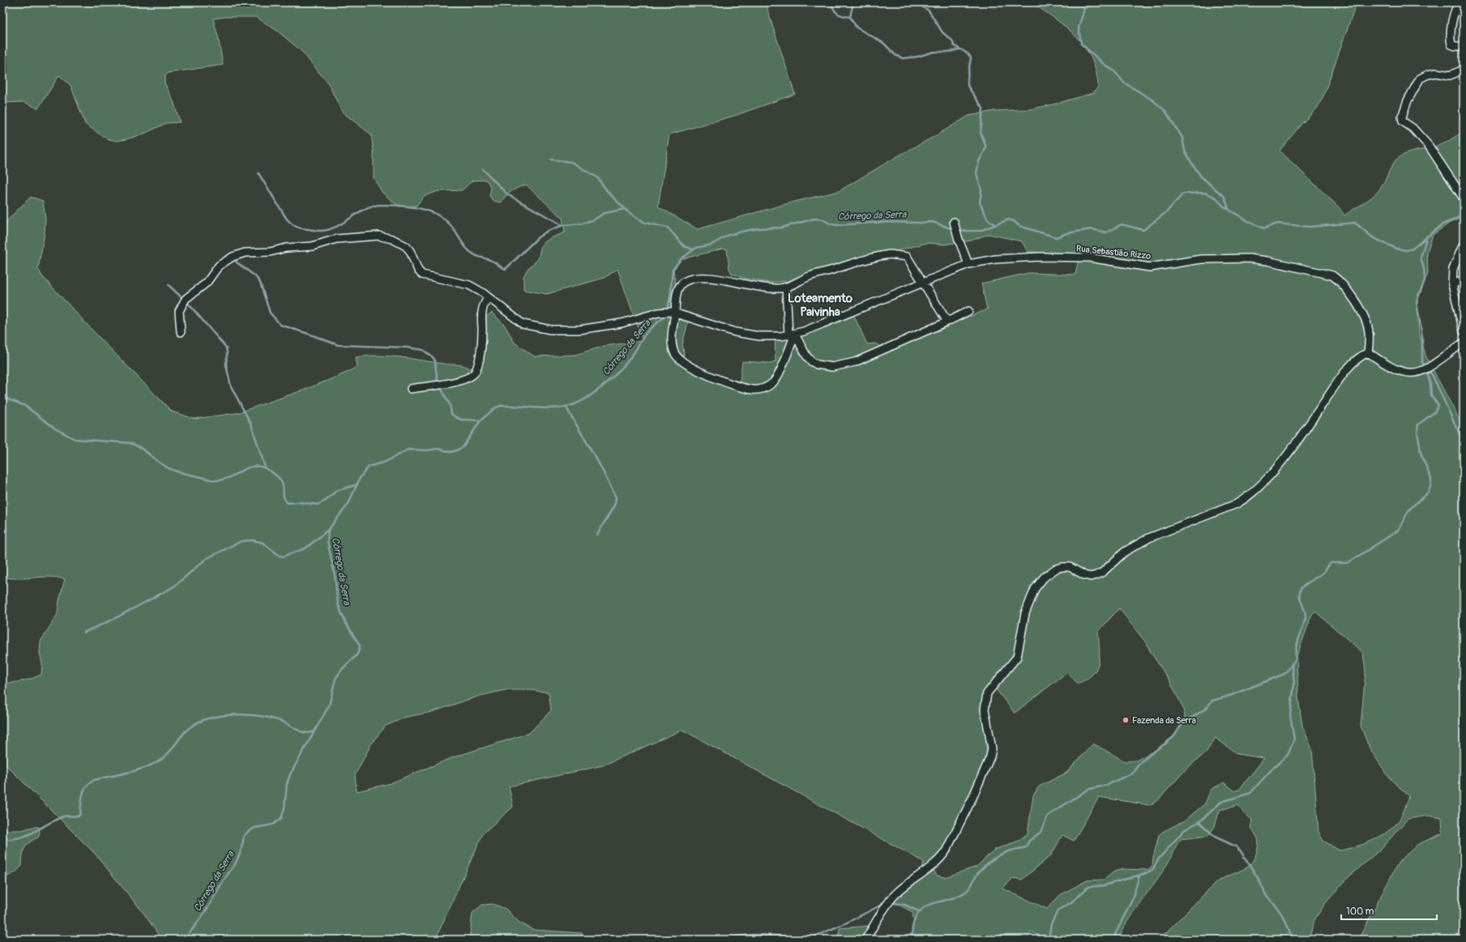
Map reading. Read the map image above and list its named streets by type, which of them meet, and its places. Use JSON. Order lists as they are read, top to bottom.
{
  "streets": {
    "street": ["Rua Sebastião Rizzo"]
  },
  "districts": ["Loteamento Paivinha"],
  "water": ["Córrego da Serra"],
  "places": ["Fazenda da Serra"],
  "scale_bar": "100 m"
}
